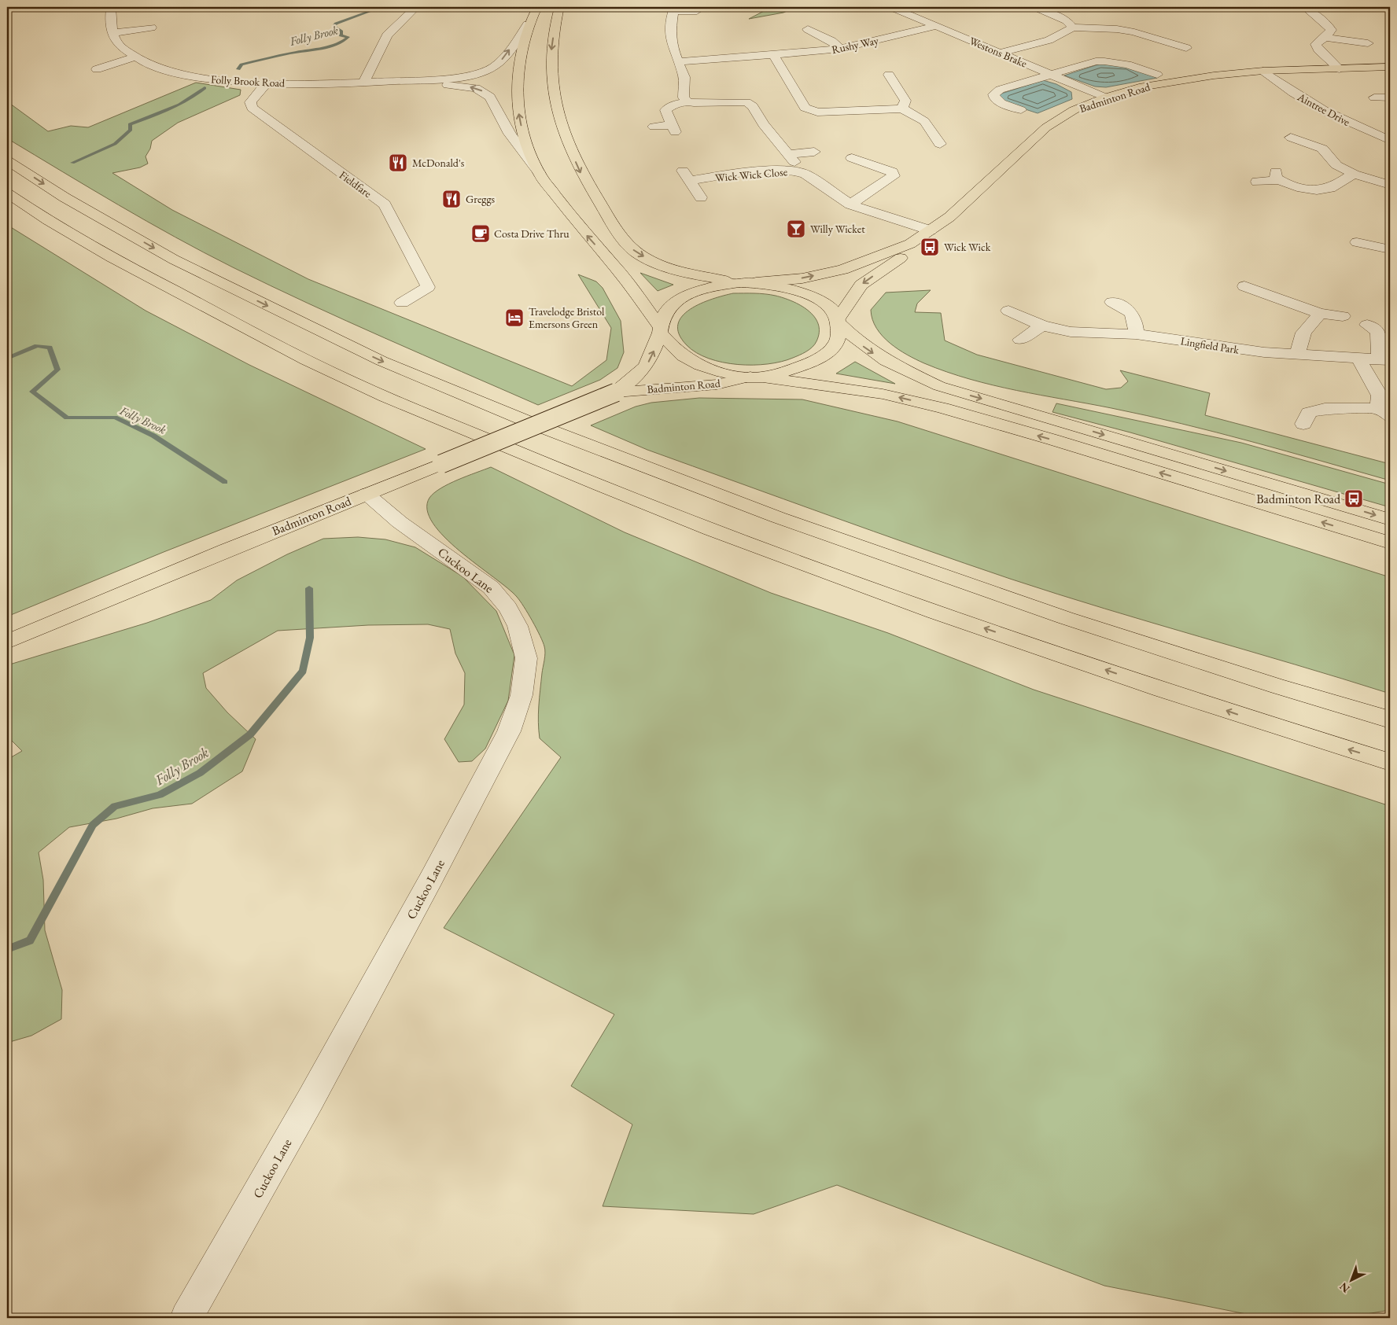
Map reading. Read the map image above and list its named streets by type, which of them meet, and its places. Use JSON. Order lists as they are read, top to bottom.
{
  "streets": {
    "main road": ["Badminton Road"],
    "street": [
      "Rushy Way",
      "Westons Brake",
      "Folly Brook Road",
      "Aintree Drive",
      "Wick Wick Close",
      "Fieldfare",
      "Lingfield Park",
      "Cuckoo Lane"
    ]
  },
  "crossings": [
    ["Rushy Way", "Westons Brake"],
    ["Westons Brake", "Badminton Road"],
    ["Folly Brook Road", "Fieldfare"],
    ["Badminton Road", "Aintree Drive"],
    ["Badminton Road", "Wick Wick Close"],
    ["Badminton Road", "Cuckoo Lane"]
  ],
  "water": ["Folly Brook"],
  "places": {
    "restaurant": ["McDonald's", "Greggs"],
    "bar": ["Willy Wicket"],
    "cafe": ["Costa Drive Thru"],
    "bus stop": ["Wick Wick", "Badminton Road"],
    "hotel": ["Travelodge Bristol Emersons Green"]
  },
  "north": "bottom left"
}
